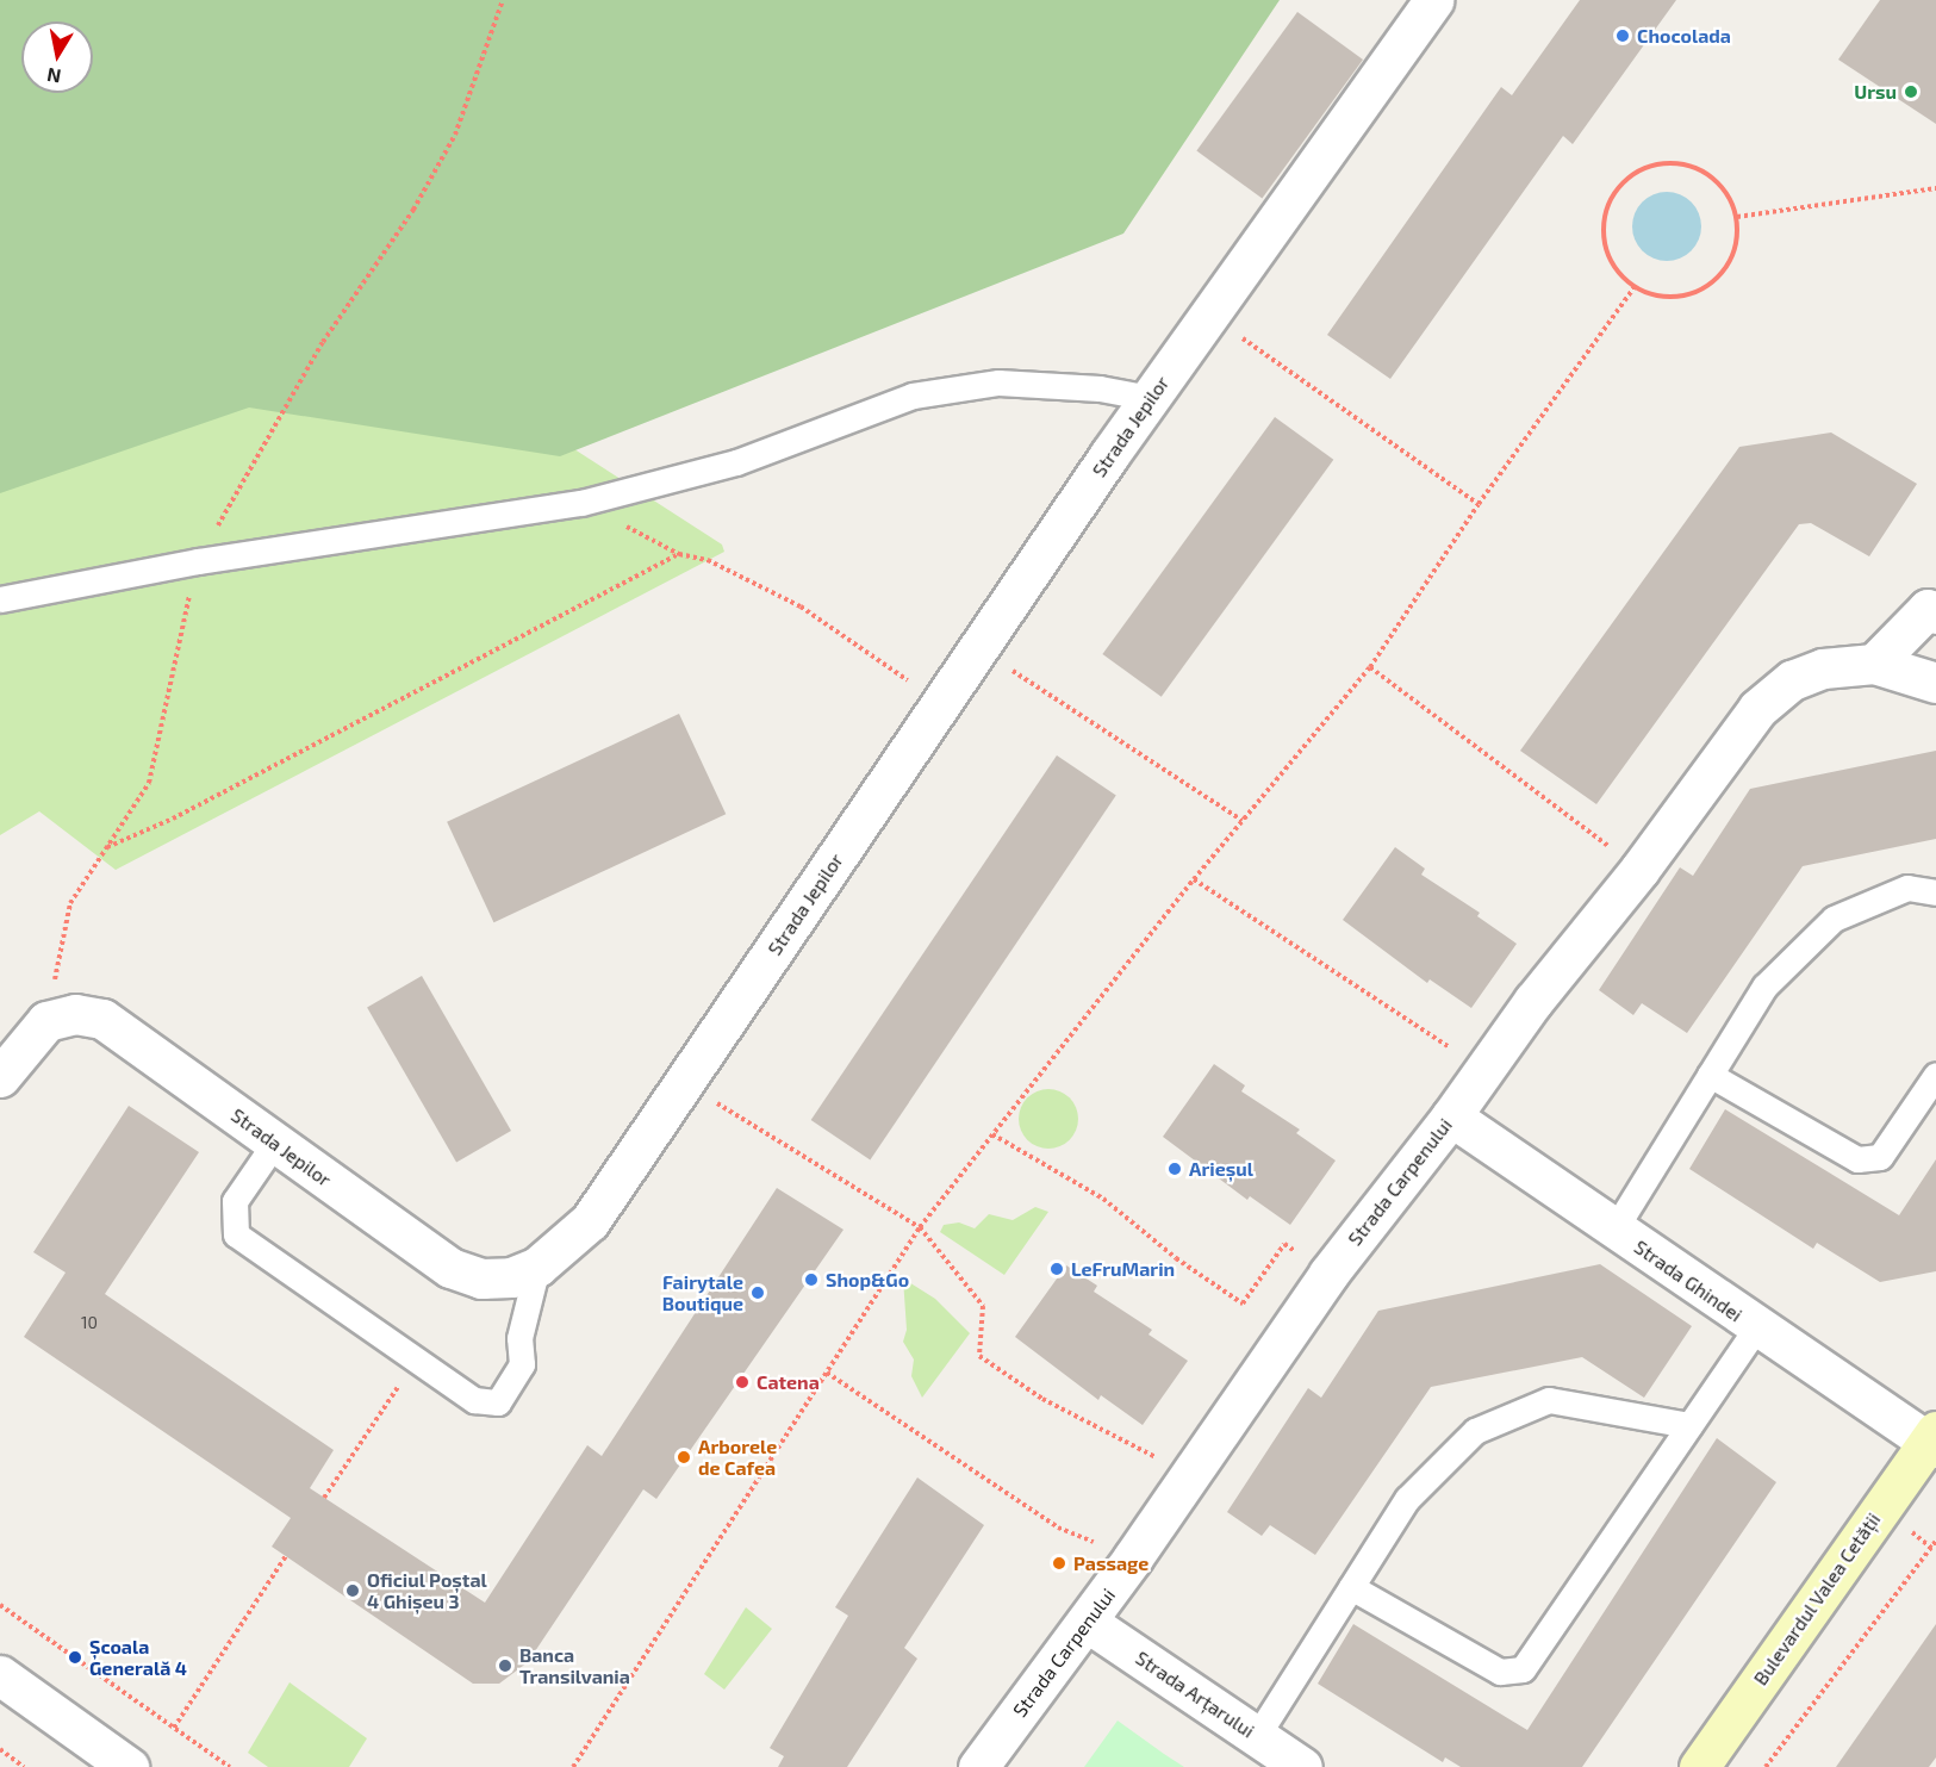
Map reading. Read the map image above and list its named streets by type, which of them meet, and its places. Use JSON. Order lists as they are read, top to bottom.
{
  "streets": {
    "main road": ["Bulevardul Valea Cetății"],
    "street": [
      "Strada Jepilor",
      "Strada Carpenului",
      "Strada Ghindei",
      "Strada Arțarului"
    ]
  },
  "crossings": [
    ["Strada Carpenului", "Strada Ghindei"],
    ["Strada Carpenului", "Strada Arțarului"],
    ["Strada Ghindei", "Bulevardul Valea Cetății"]
  ],
  "places": [
    "Chocolada",
    "Ursu",
    "Arieșul",
    "LeFruMarin",
    "Shop&Go",
    "Fairytale Boutique",
    "Catena",
    "Arborele de Cafea",
    "Passage",
    "Oficiul Poștal 4 Ghișeu 3",
    "Școala Generală 4",
    "Banca Transilvania"
  ],
  "house_numbers": ["10"],
  "north": "bottom"
}
